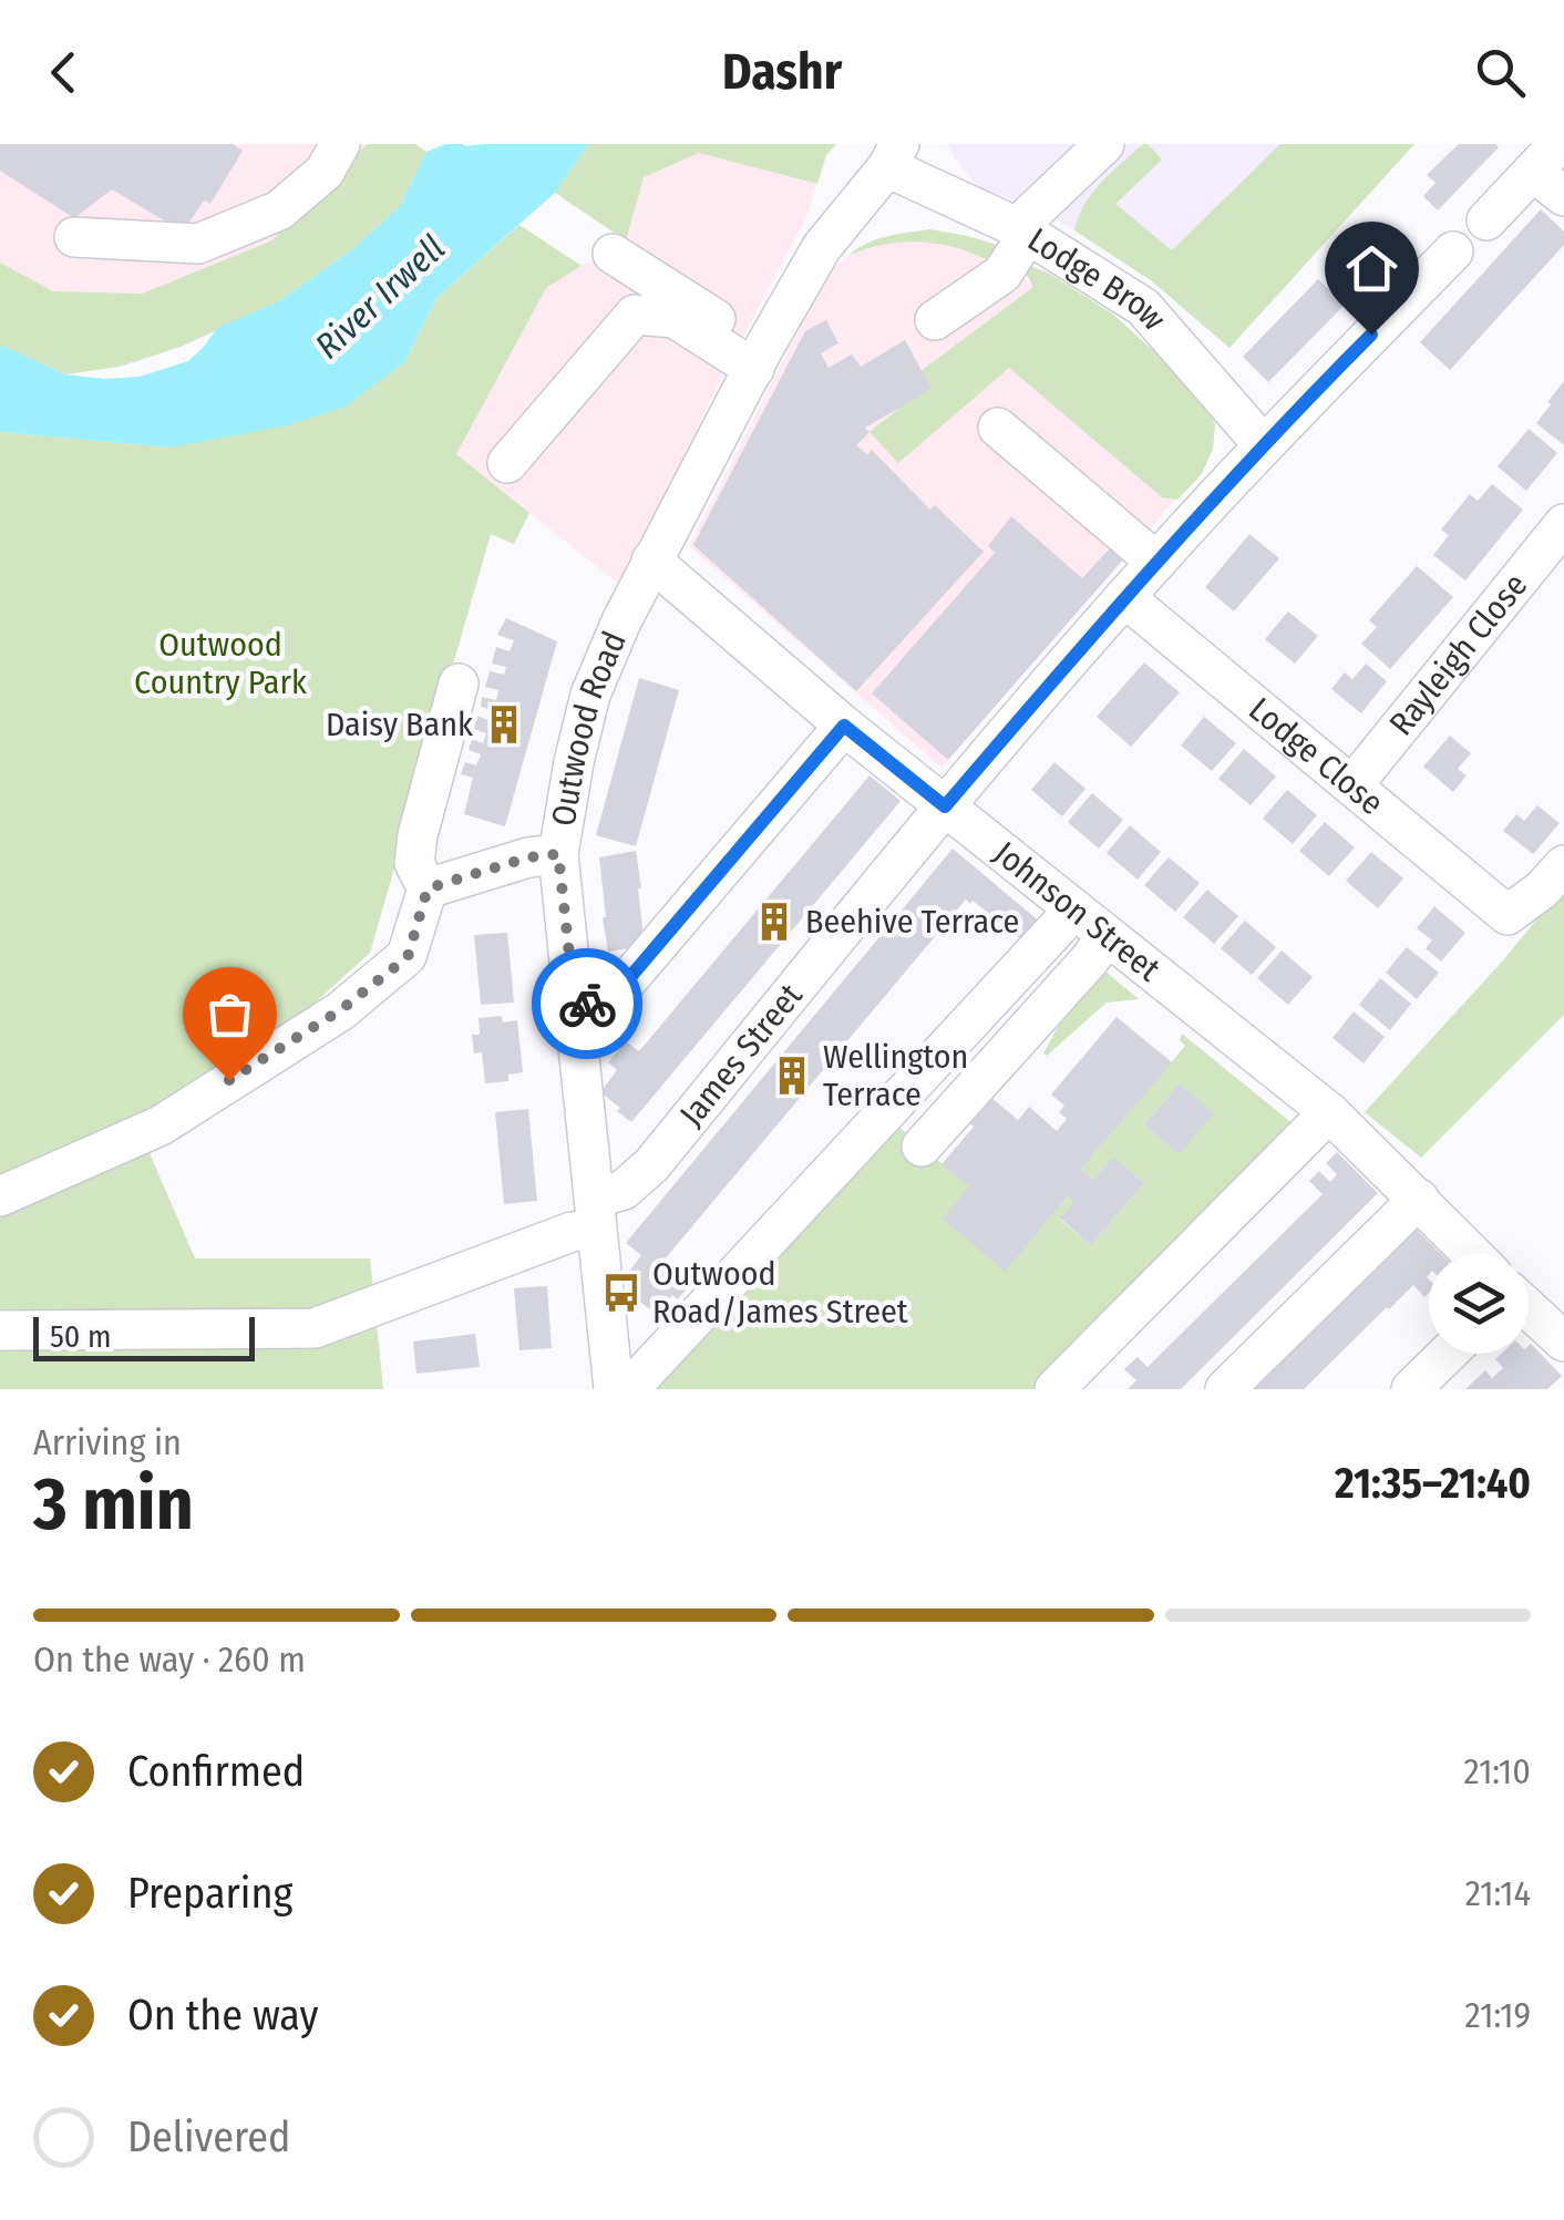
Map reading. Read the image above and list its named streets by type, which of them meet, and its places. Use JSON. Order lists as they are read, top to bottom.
{
  "streets": {
    "street": [
      "Lodge Brow",
      "Rayleigh Close",
      "Outwood Road",
      "Lodge Close",
      "Johnson Street",
      "James Street"
    ]
  },
  "crossings": [
    ["Lodge Brow", "Outwood Road"],
    ["Lodge Brow", "James Street"],
    ["Rayleigh Close", "Lodge Close"],
    ["Outwood Road", "Johnson Street"],
    ["Outwood Road", "James Street"],
    ["Lodge Close", "James Street"],
    ["Johnson Street", "James Street"]
  ],
  "water": ["River Irwell"],
  "parks": ["Outwood Country Park"],
  "places": {
    "building": ["Daisy Bank", "Beehive Terrace", "Wellington Terrace"],
    "bus stop": ["Outwood Road/James Street"]
  },
  "scale_bar": "50 m",
  "page": {
    "header": "Dashr",
    "scale": "50 m",
    "heading": ["3 min", "Arriving in", "21:35–21:40"],
    "bar": "On the way · 260 m",
    "list": [
      ["Confirmed", "21:10"],
      ["Preparing", "21:14"],
      ["On the way", "21:19"],
      "Delivered"
    ]
  }
}
